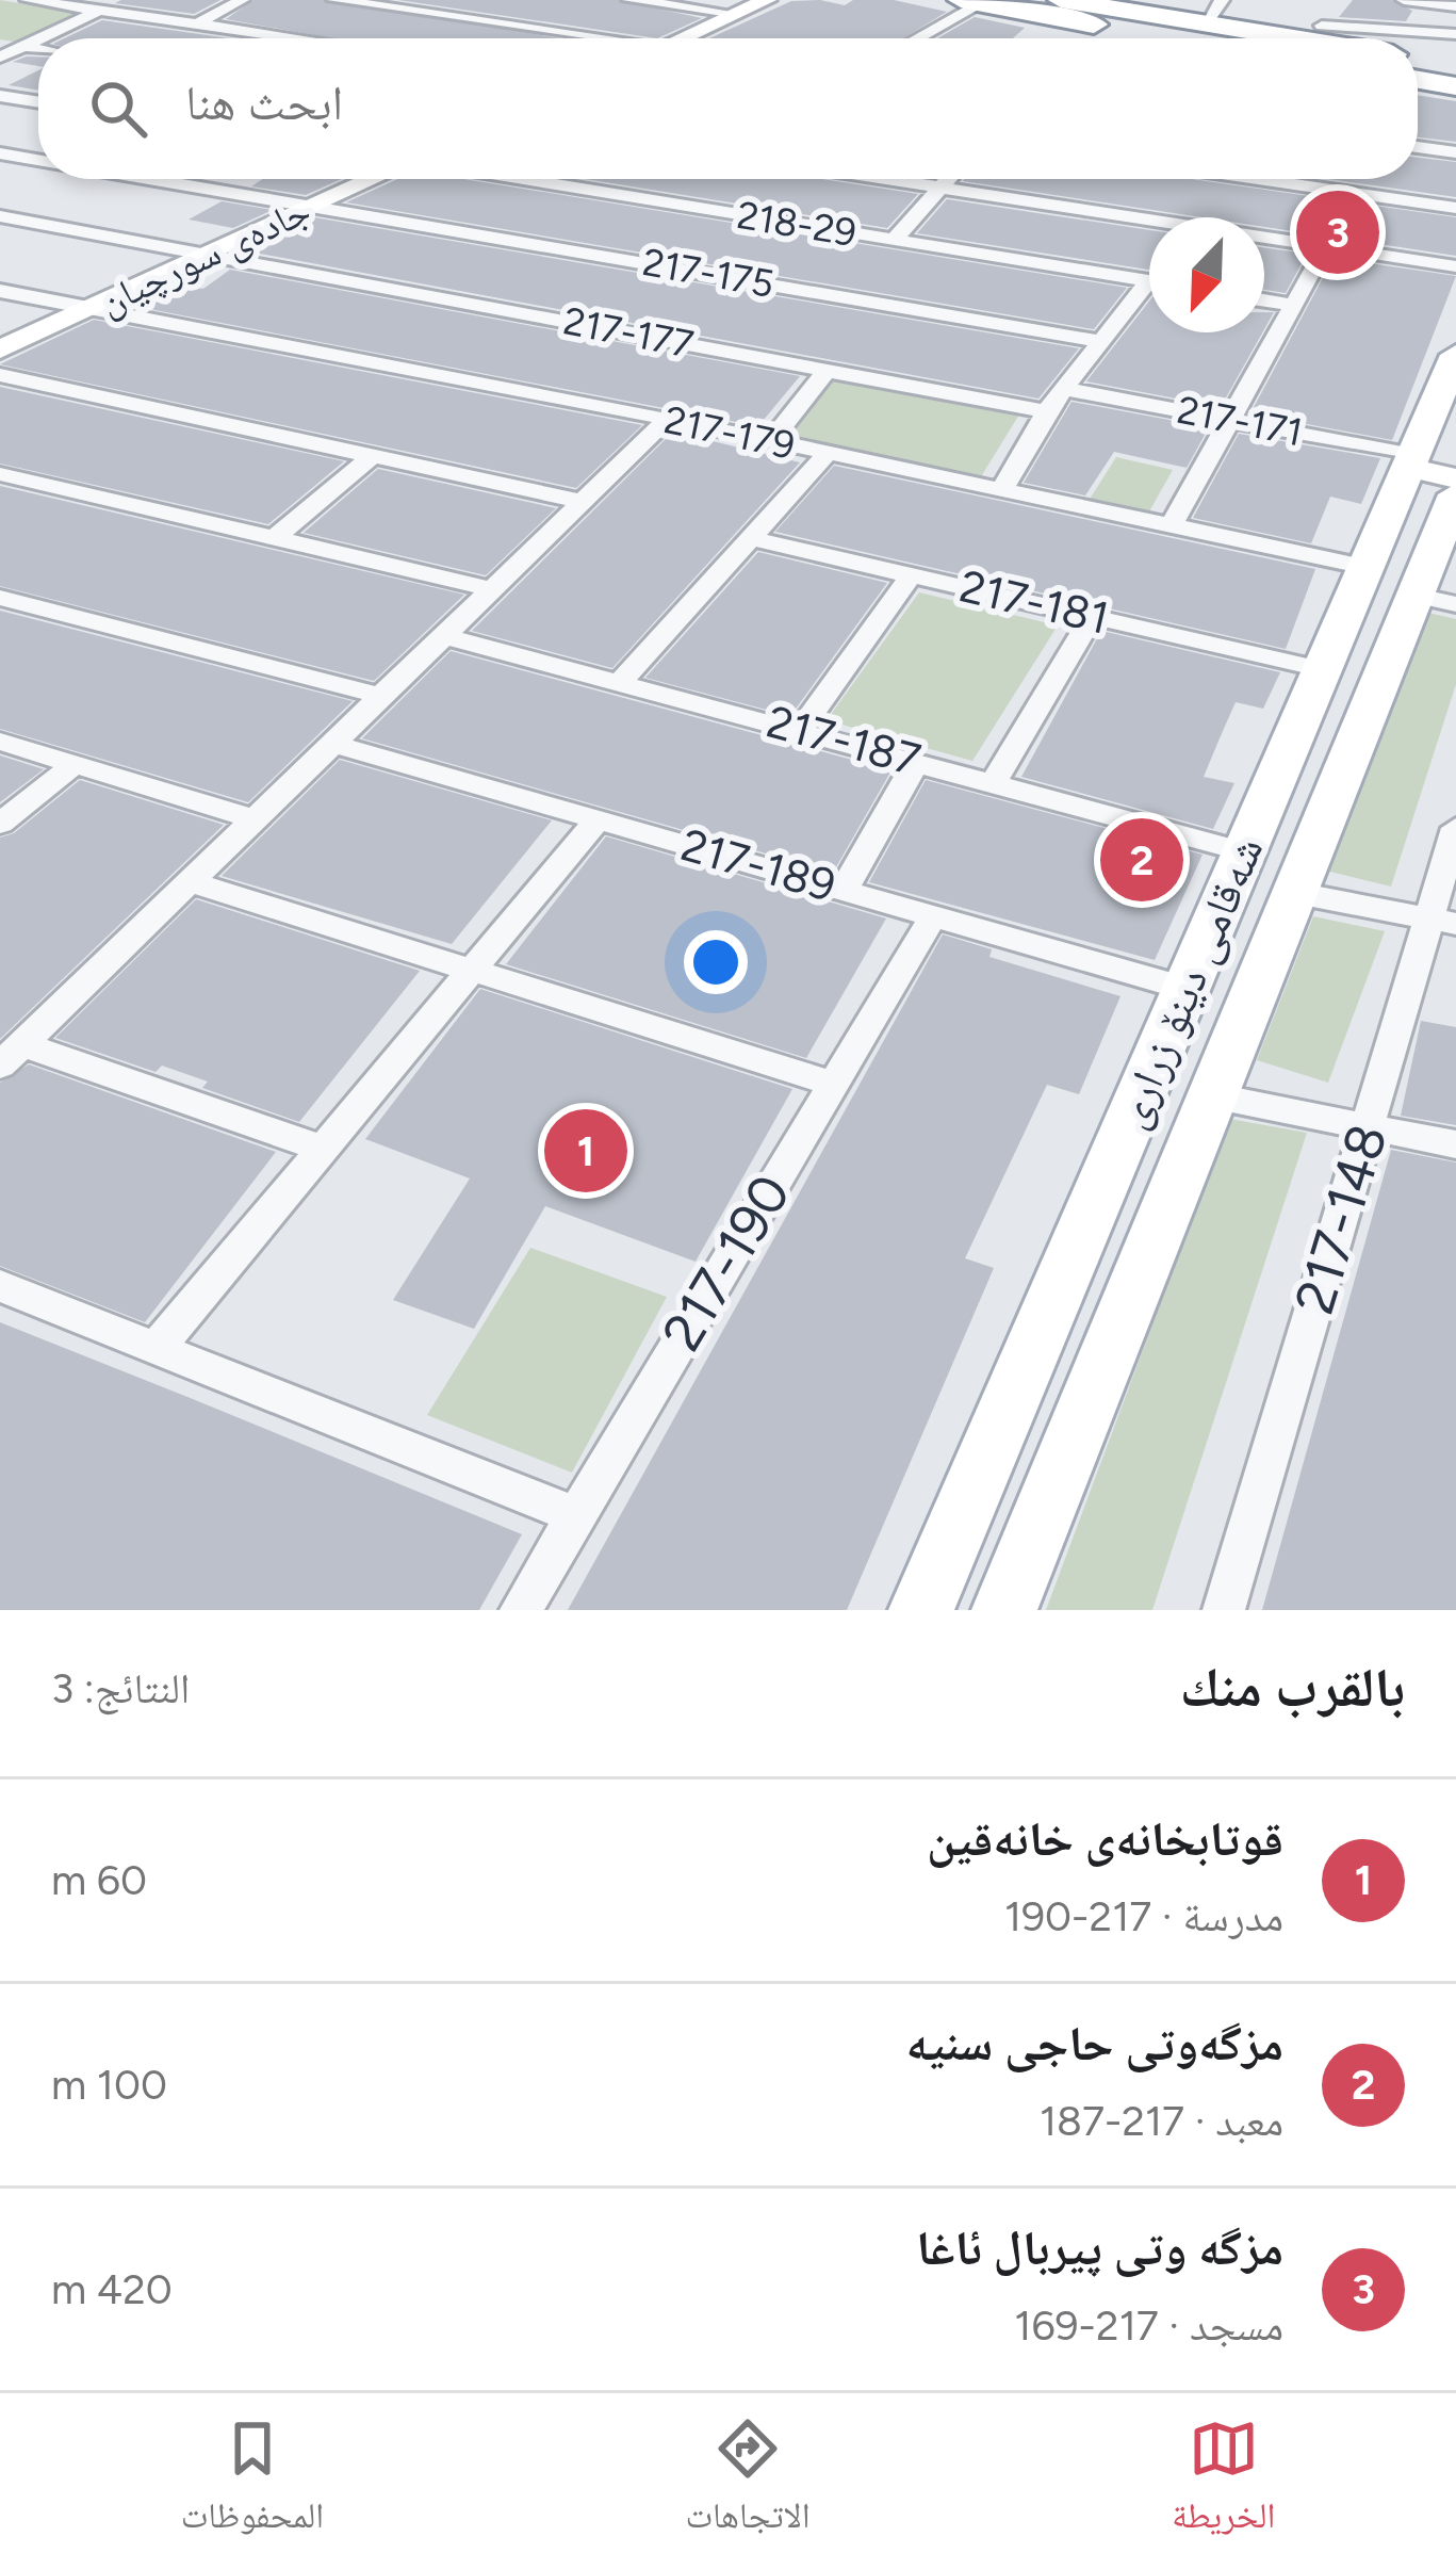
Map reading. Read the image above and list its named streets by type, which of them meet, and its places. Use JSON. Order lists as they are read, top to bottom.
{
  "streets": {
    "main road": ["شەقامی دینۆ زراری"],
    "street": [
      "218-29",
      "جادەی سورچیان",
      "217-175",
      "217-177",
      "217-171",
      "217-179",
      "217-181",
      "217-187",
      "217-189",
      "217-148",
      "217-190"
    ]
  },
  "crossings": [
    ["جادەی سورچیان", "217-175"],
    ["جادەی سورچیان", "217-177"],
    ["جادەی سورچیان", "217-179"],
    ["217-171", "شەقامی دینۆ زراری"],
    ["217-179", "شەقامی دینۆ زراری"],
    ["217-181", "شەقامی دینۆ زراری"],
    ["217-187", "شەقامی دینۆ زراری"],
    ["217-189", "شەقامی دینۆ زراری"],
    ["217-189", "217-190"]
  ],
  "north": "bottom left",
  "page": {
    "search": "ابحث هنا",
    "pins": ["3", "2", "1"],
    "heading": ["بالقرب منك", "النتائج: 3"],
    "list": [
      {
        "mark": "1",
        "name": "قوتابخانەی خانەقین",
        "note": "مدرسة · 217-190",
        "value": "60 m"
      },
      {
        "mark": "2",
        "name": "مزگەوتی حاجی سنیە",
        "note": "معبد · 217-187",
        "value": "100 m"
      },
      {
        "mark": "3",
        "name": "مزگه وتى پيربال ئاغا",
        "note": "مسجد · 217-169",
        "value": "420 m"
      }
    ],
    "nav": ["الخريطة", "الاتجاهات", "المحفوظات"]
  }
}
